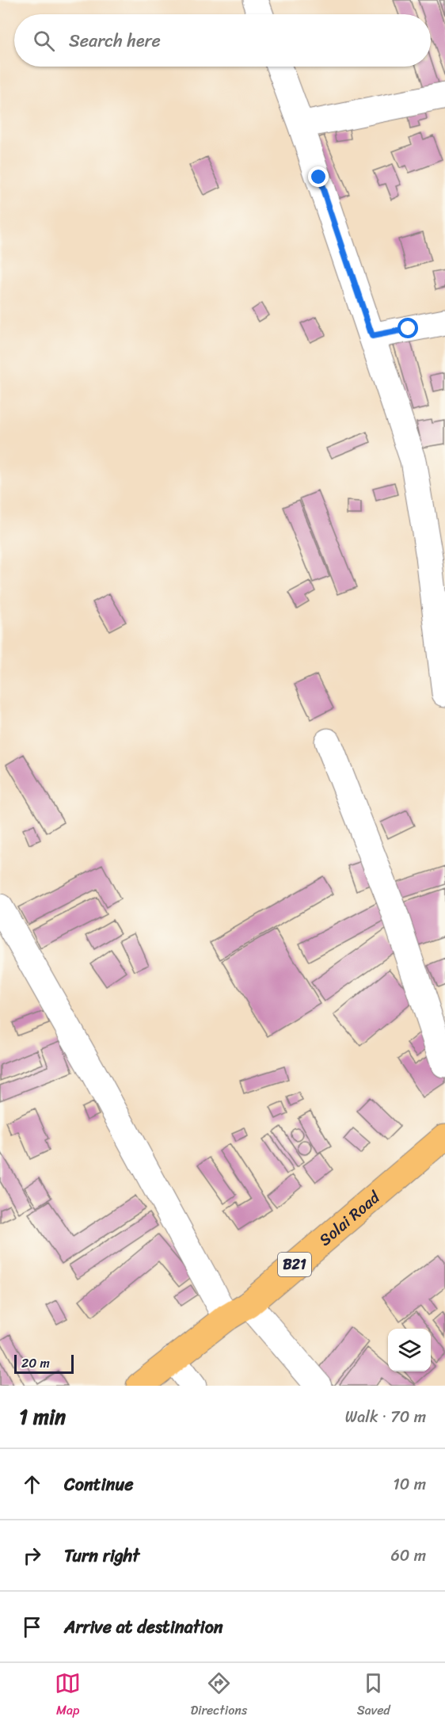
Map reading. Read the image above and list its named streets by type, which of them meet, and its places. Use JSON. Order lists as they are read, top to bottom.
{
  "streets": {
    "highway": ["Solai Road", "B21"]
  },
  "scale_bar": "20 m",
  "page": {
    "search": "Search here",
    "scale": "20 m",
    "heading": ["1 min", "Walk · 70 m"],
    "list": [
      ["Continue", "10 m"],
      ["Turn right", "60 m"],
      "Arrive at destination"
    ],
    "nav": ["Map", "Directions", "Saved"]
  }
}
